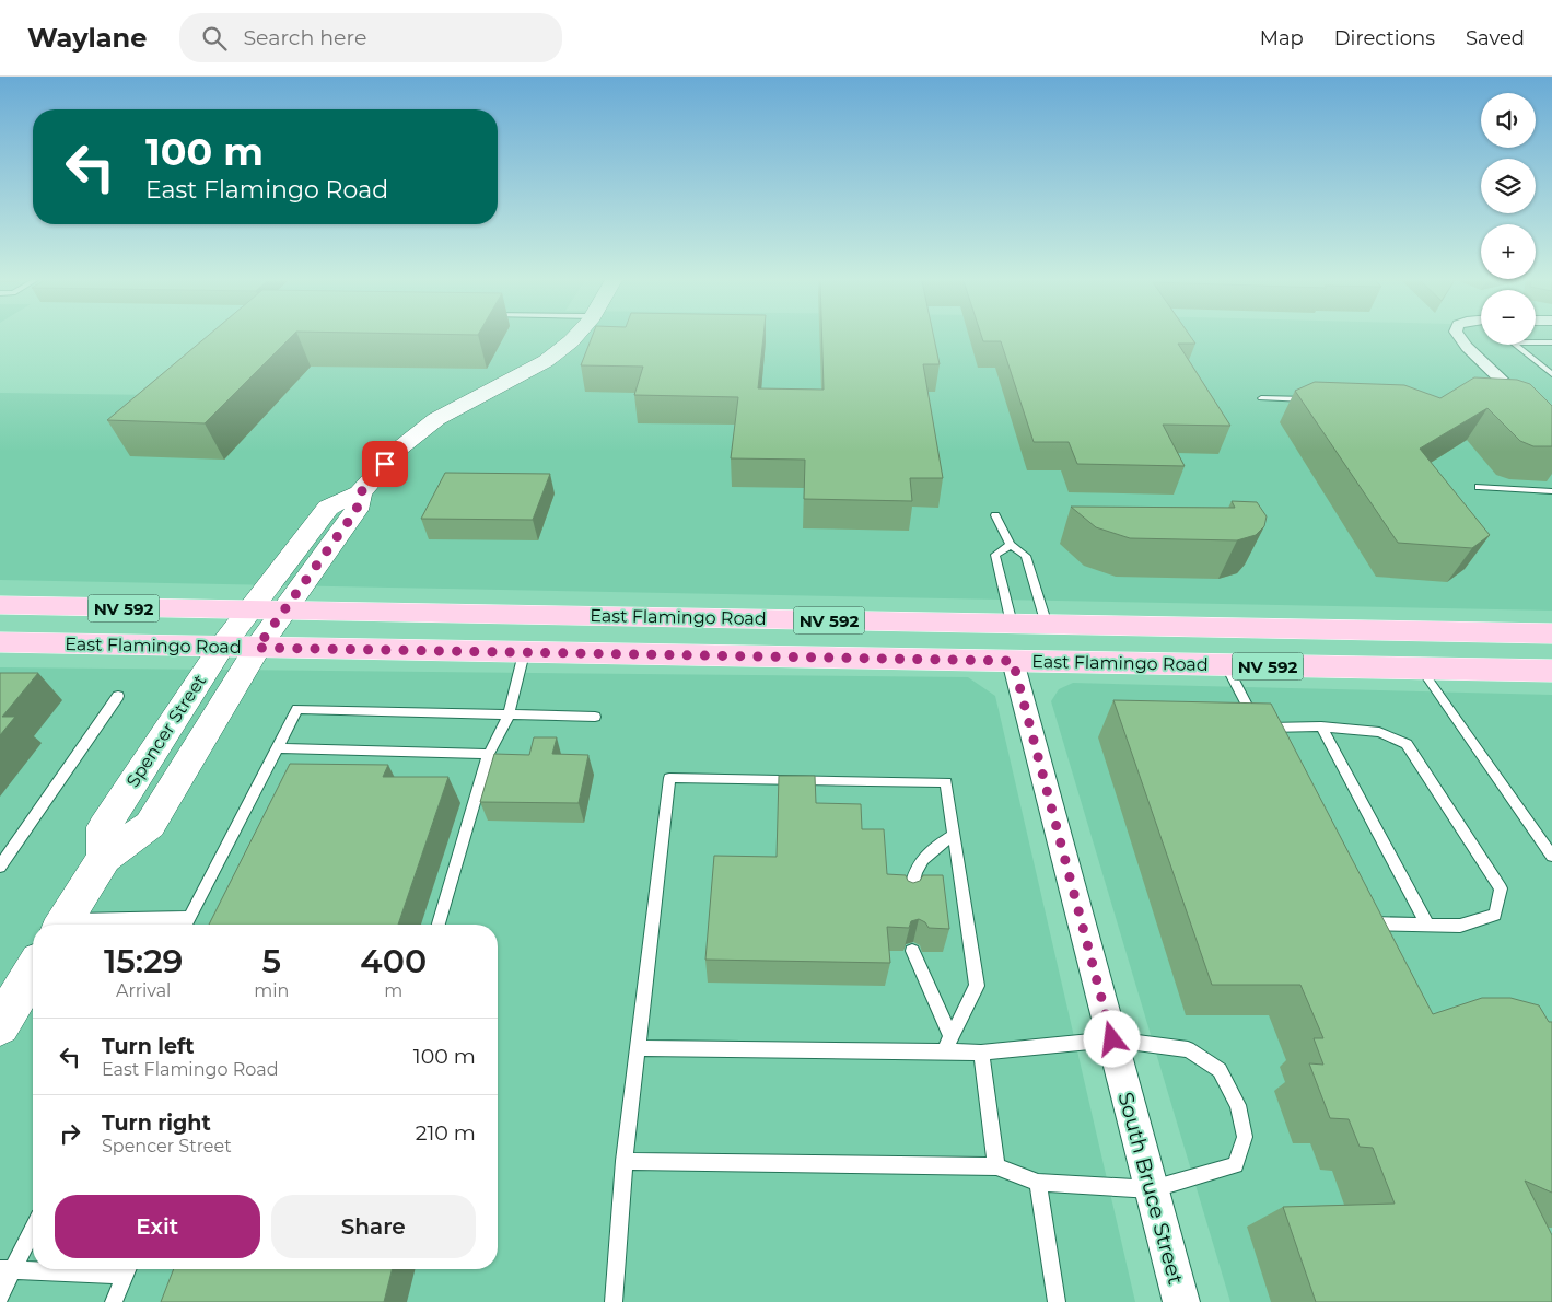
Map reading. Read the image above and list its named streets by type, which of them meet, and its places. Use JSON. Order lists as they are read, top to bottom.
{
  "streets": {
    "main road": ["NV 592", "East Flamingo Road"],
    "street": ["Spencer Street", "South Bruce Street"]
  },
  "crossings": [
    ["East Flamingo Road", "Spencer Street"],
    ["East Flamingo Road", "South Bruce Street"]
  ],
  "page": {
    "header": "Waylane",
    "search": "Search here",
    "nav": ["Map", "Directions", "Saved"],
    "map_buttons": ["+", "−"],
    "turn": ["100 m", "East Flamingo Road"],
    "eta": [
      "15:29",
      "Arrival",
      "5",
      "min",
      "400",
      "m"
    ],
    "list": [
      {
        "name": "Turn left",
        "note": "East Flamingo Road",
        "value": "100 m"
      },
      {
        "name": "Turn right",
        "note": "Spencer Street",
        "value": "210 m"
      }
    ],
    "buttons": ["Exit", "Share"]
  }
}
